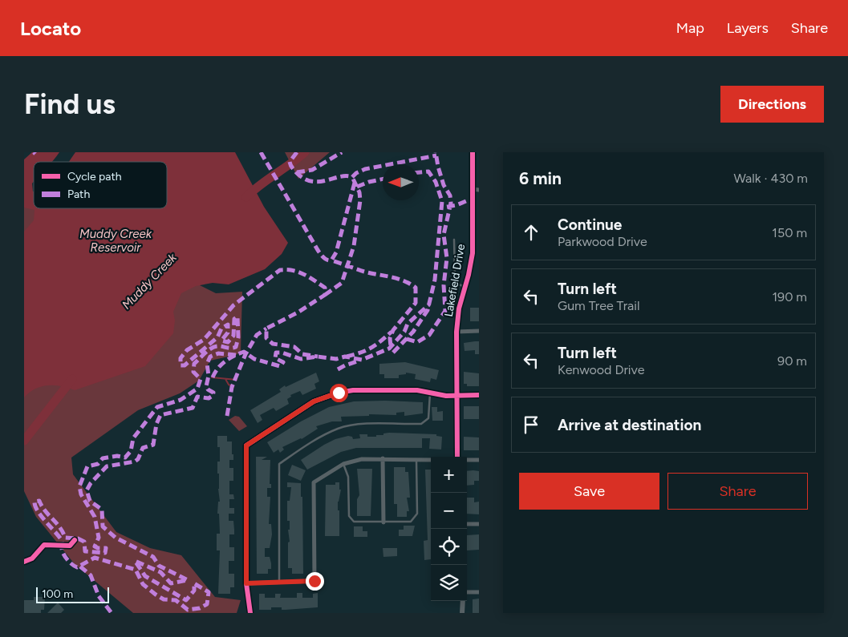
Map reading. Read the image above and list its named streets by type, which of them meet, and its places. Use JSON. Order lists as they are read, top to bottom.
{
  "streets": {
    "street": ["Lakefield Drive"]
  },
  "water": ["Muddy Creek Reservoir", "Muddy Creek"],
  "legend": ["Cycle path", "Path"],
  "scale_bar": "100 m",
  "north": "left",
  "page": {
    "header": "Locato",
    "nav": ["Map", "Layers", "Share"],
    "buttons": [
      "Directions",
      ["Save", "Share"]
    ],
    "title": "Find us",
    "heading": ["6 min", "Walk · 430 m"],
    "list": [
      ["Continue", "Parkwood Drive", "150 m"],
      ["Turn left", "Gum Tree Trail", "190 m"],
      ["Turn left", "Kenwood Drive", "90 m"],
      "Arrive at destination"
    ],
    "map_buttons": ["+", "−"],
    "scale": "100 m"
  }
}
